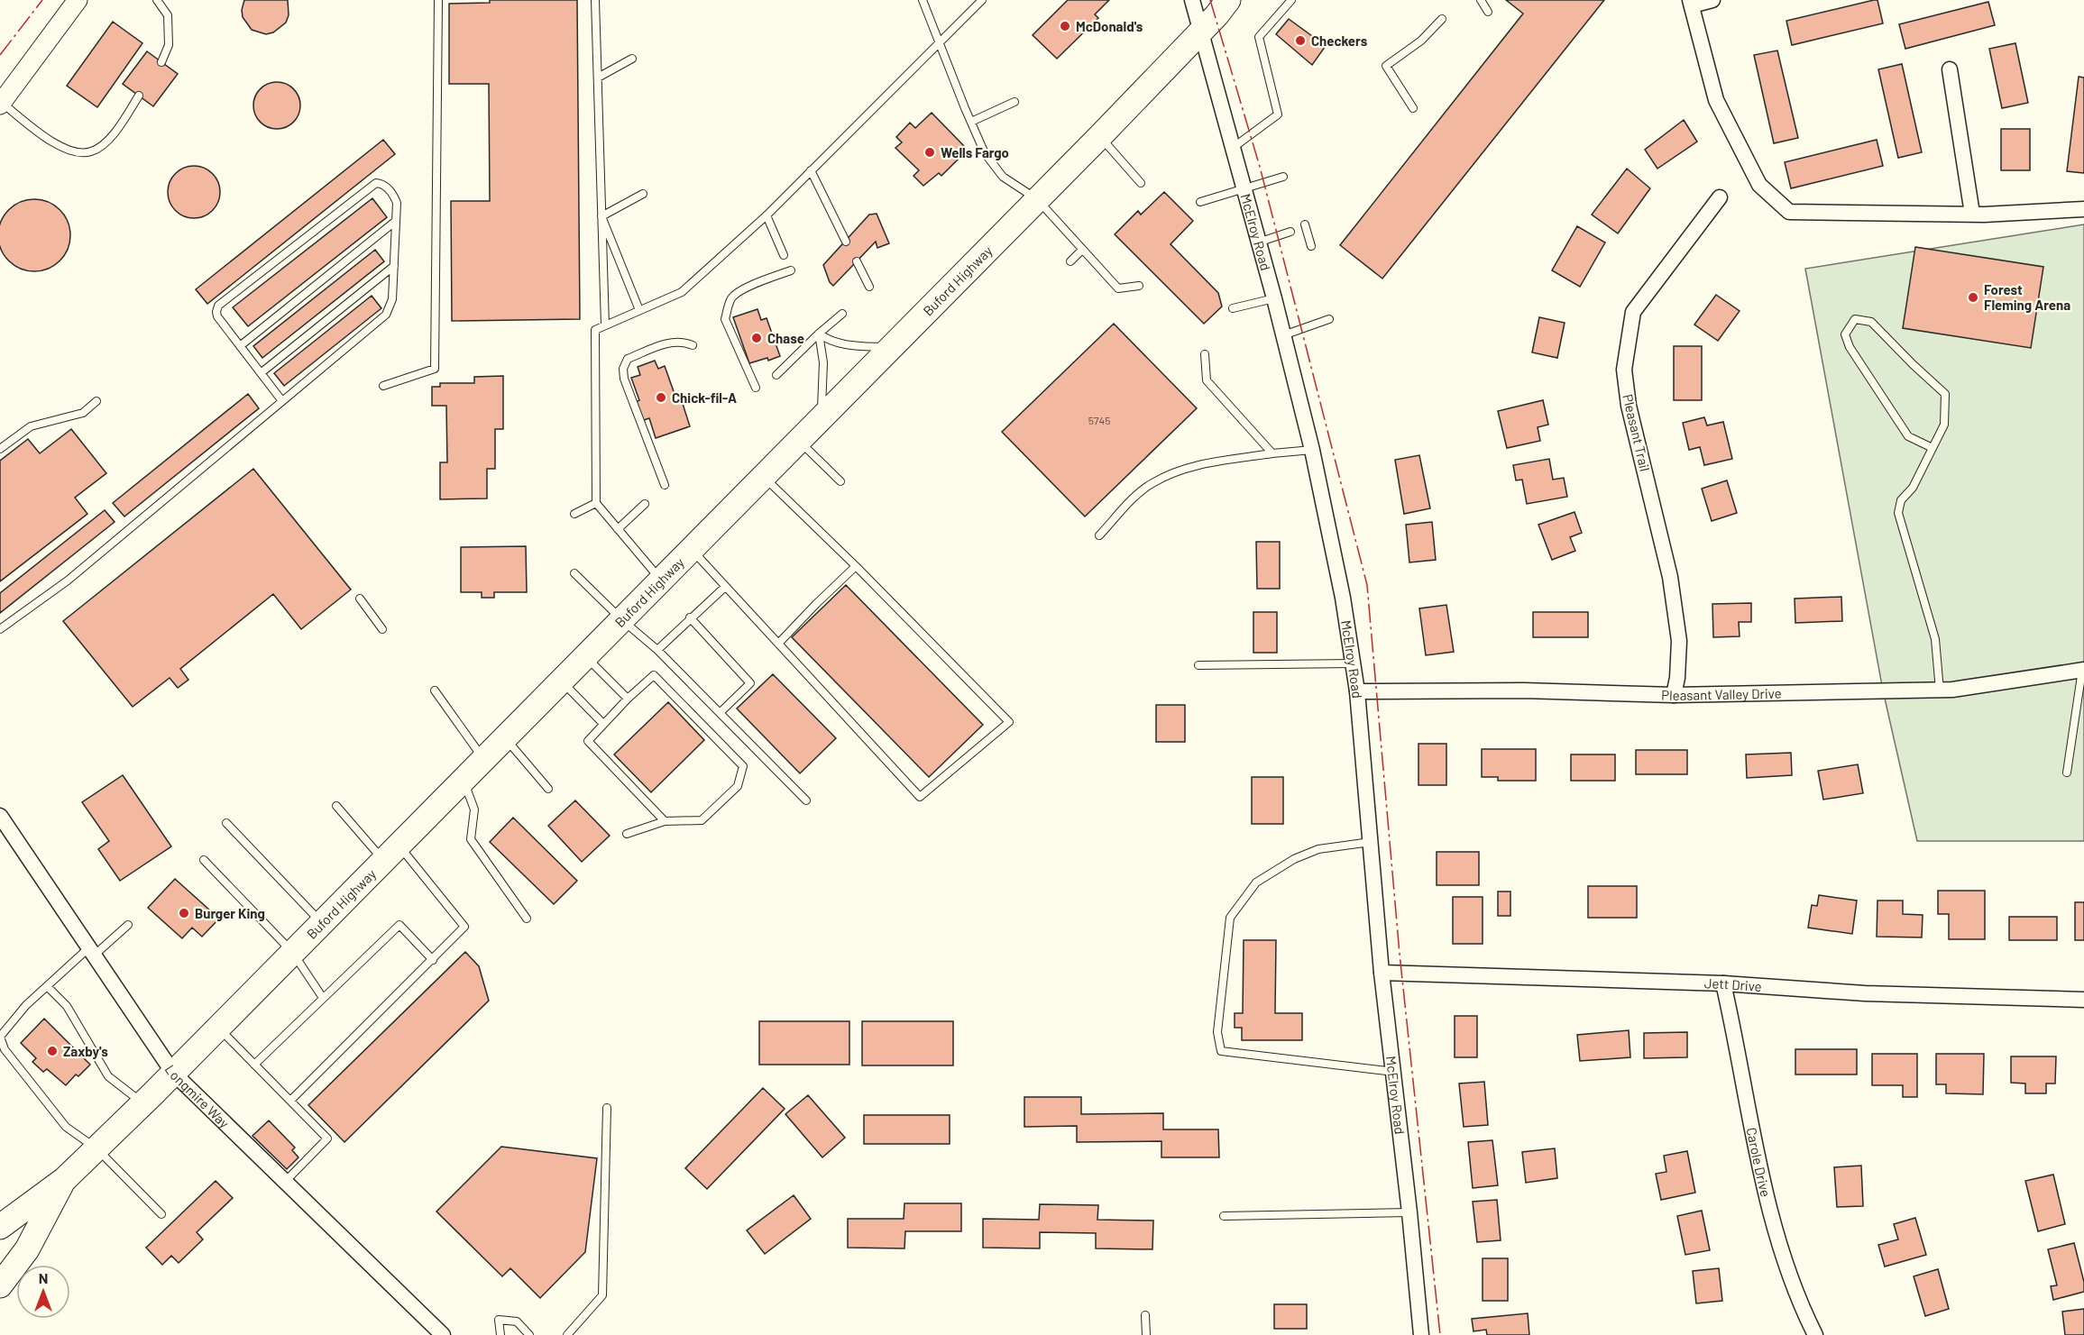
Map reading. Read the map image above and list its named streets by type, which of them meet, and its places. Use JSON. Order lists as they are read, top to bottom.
{
  "streets": {
    "main road": ["Buford Highway"],
    "street": [
      "McElroy Road",
      "Pleasant Trail",
      "Pleasant Valley Drive",
      "Jett Drive",
      "Longmire Way",
      "Carole Drive"
    ]
  },
  "crossings": [
    ["McElroy Road", "Buford Highway"],
    ["McElroy Road", "Pleasant Valley Drive"],
    ["McElroy Road", "Jett Drive"],
    ["Buford Highway", "Longmire Way"],
    ["Pleasant Trail", "Pleasant Valley Drive"],
    ["Jett Drive", "Carole Drive"]
  ],
  "places": [
    "McDonald's",
    "Checkers",
    "Wells Fargo",
    "Forest Fleming Arena",
    "Chase",
    "Chick-fil-A",
    "Burger King",
    "Zaxby's"
  ],
  "house_numbers": ["5745"],
  "north": "top"
}
